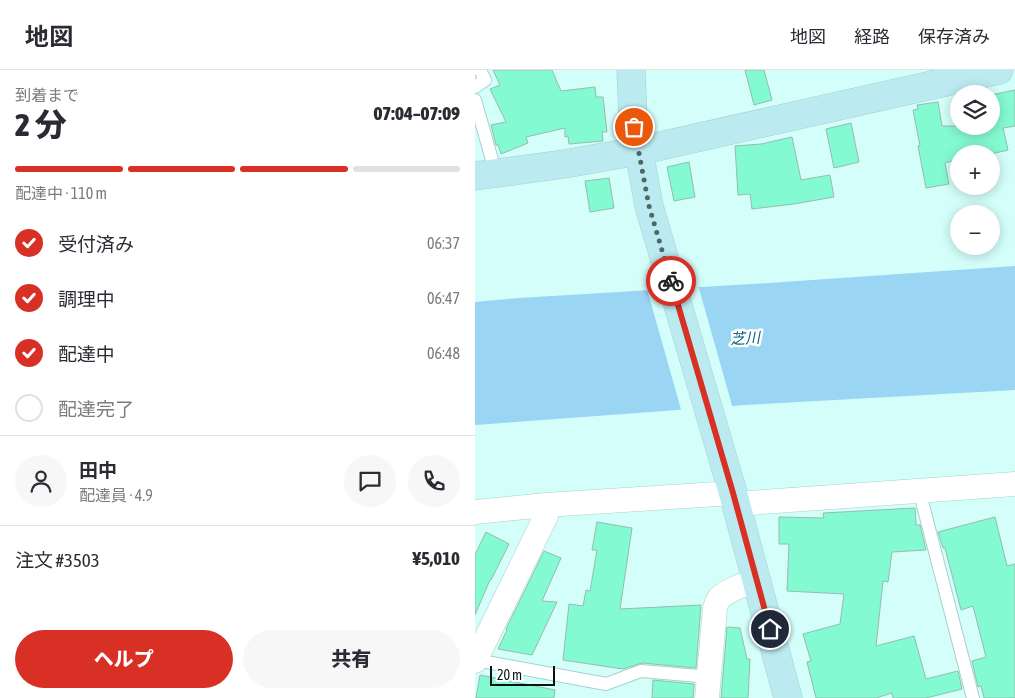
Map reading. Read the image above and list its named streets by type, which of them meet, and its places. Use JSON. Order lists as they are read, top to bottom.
{
  "water": ["芝川"],
  "scale_bar": "20 m",
  "page": {
    "header": "地図",
    "nav": ["地図", "経路", "保存済み"],
    "heading": ["2 分", "到着まで", "07:04–07:09"],
    "panel": [
      "田中",
      "配達員 · 4.9",
      "注文 #3503",
      "¥5,010"
    ],
    "map_buttons": ["+", "−"],
    "bar": "配達中 · 110 m",
    "list": [
      ["受付済み", "06:37"],
      ["調理中", "06:47"],
      ["配達中", "06:48"],
      "配達完了"
    ],
    "buttons": ["ヘルプ", "共有"],
    "scale": "20 m"
  }
}
